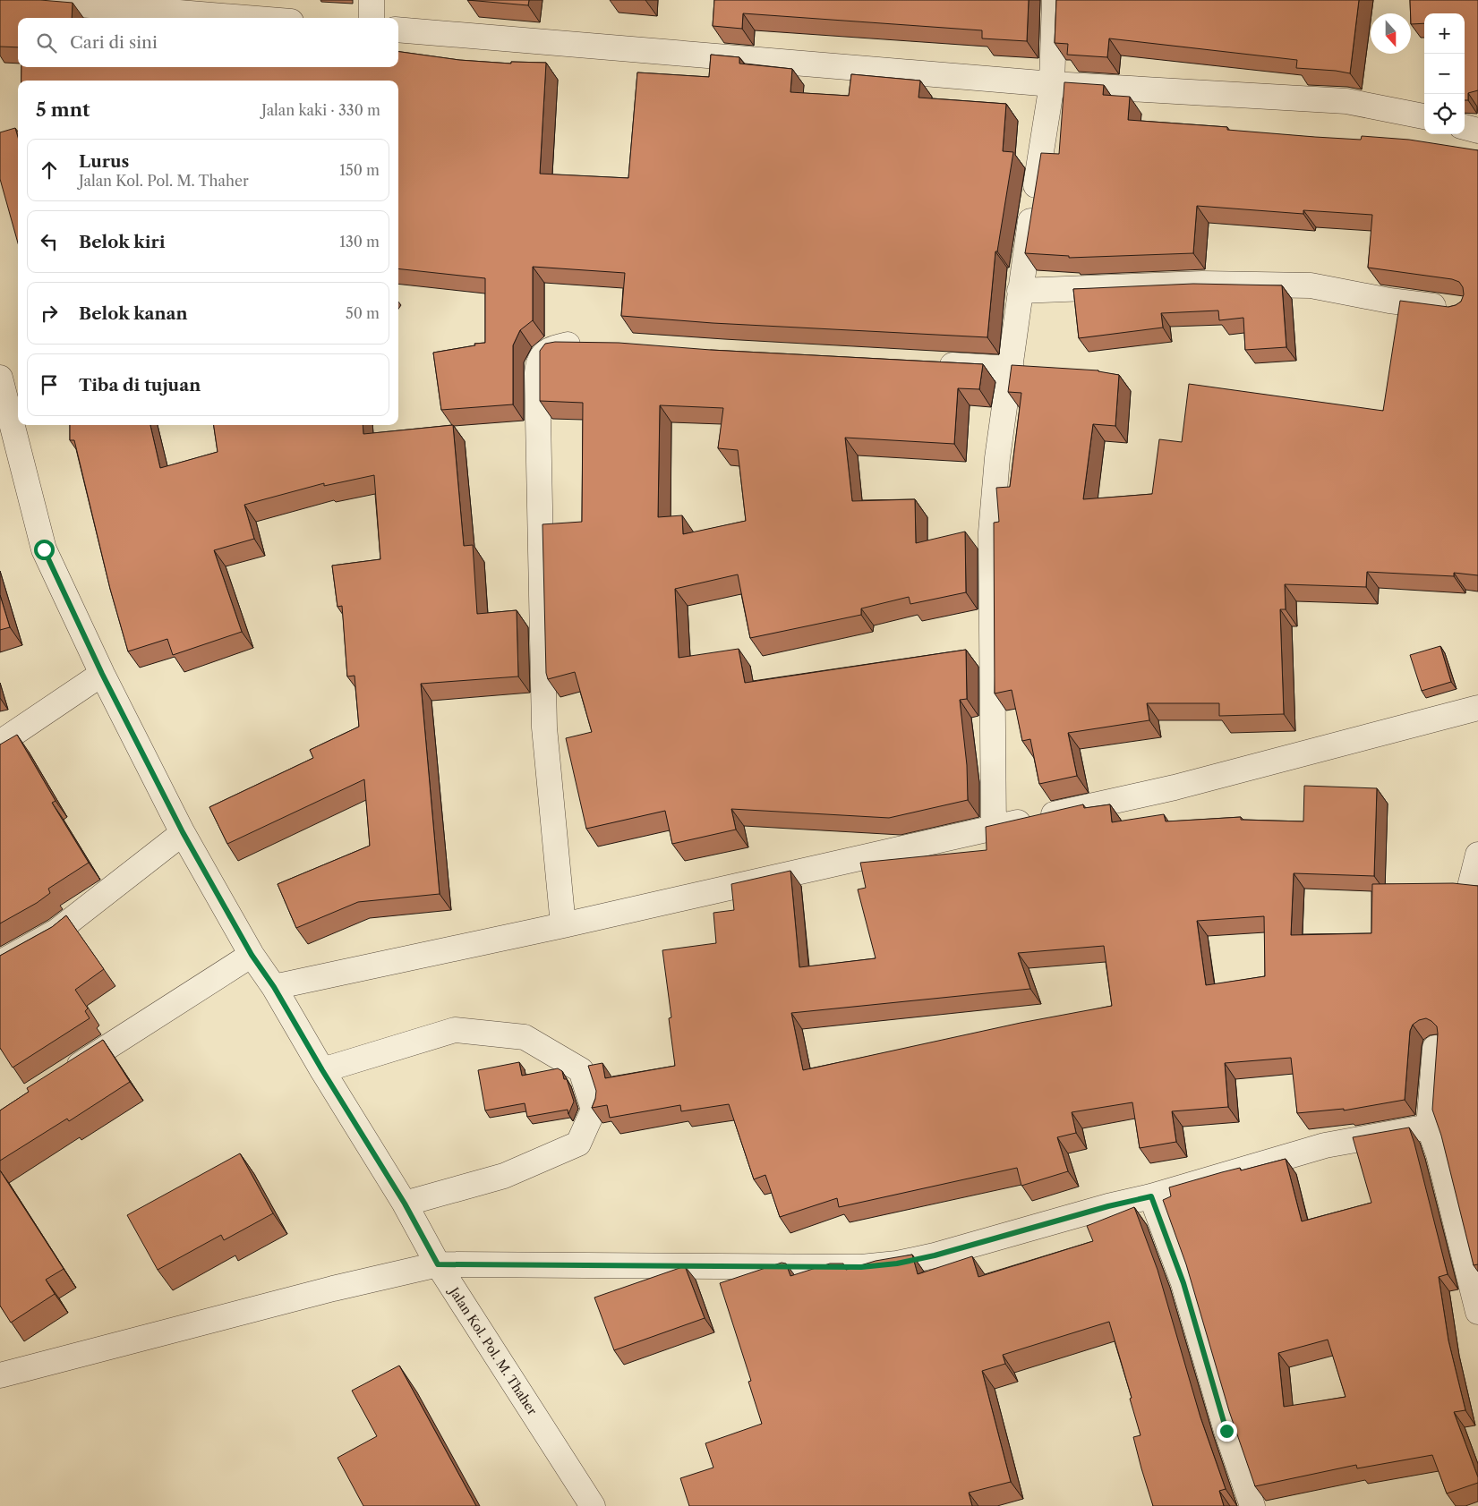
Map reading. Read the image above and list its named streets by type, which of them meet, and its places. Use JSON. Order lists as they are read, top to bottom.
{
  "streets": {
    "street": ["Jalan Kol. Pol. M. Thaher"]
  },
  "north": "bottom",
  "page": {
    "map_buttons": ["+", "−"],
    "search": "Cari di sini",
    "heading": ["5 mnt", "Jalan kaki · 330 m"],
    "list": [
      ["Lurus", "Jalan Kol. Pol. M. Thaher", "150 m"],
      ["Belok kiri", "130 m"],
      ["Belok kanan", "50 m"],
      "Tiba di tujuan"
    ]
  }
}
